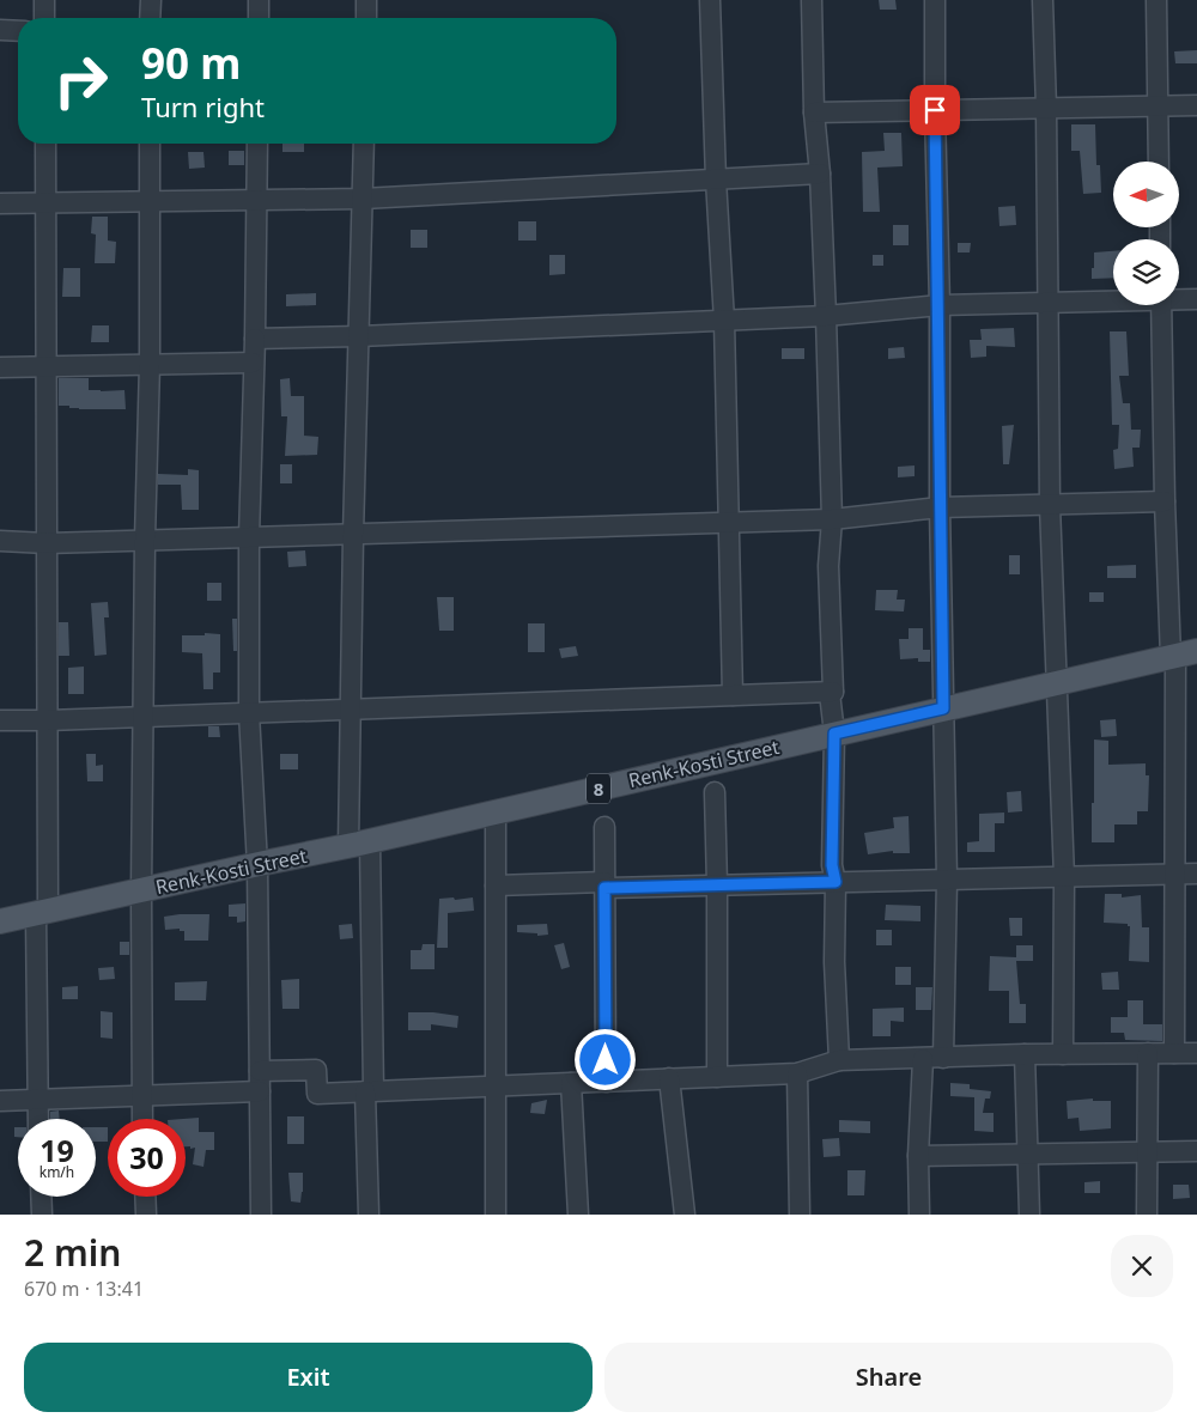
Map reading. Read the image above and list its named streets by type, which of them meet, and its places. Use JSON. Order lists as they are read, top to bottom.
{
  "streets": {
    "main road": ["Renk-Kosti Street", "8"]
  },
  "north": "left",
  "page": {
    "turn": ["90 m", "Turn right"],
    "speed": "19 km/h",
    "limit": "30",
    "heading": ["2 min", "670 m · 13:41"],
    "buttons": ["Exit", "Share"]
  }
}
